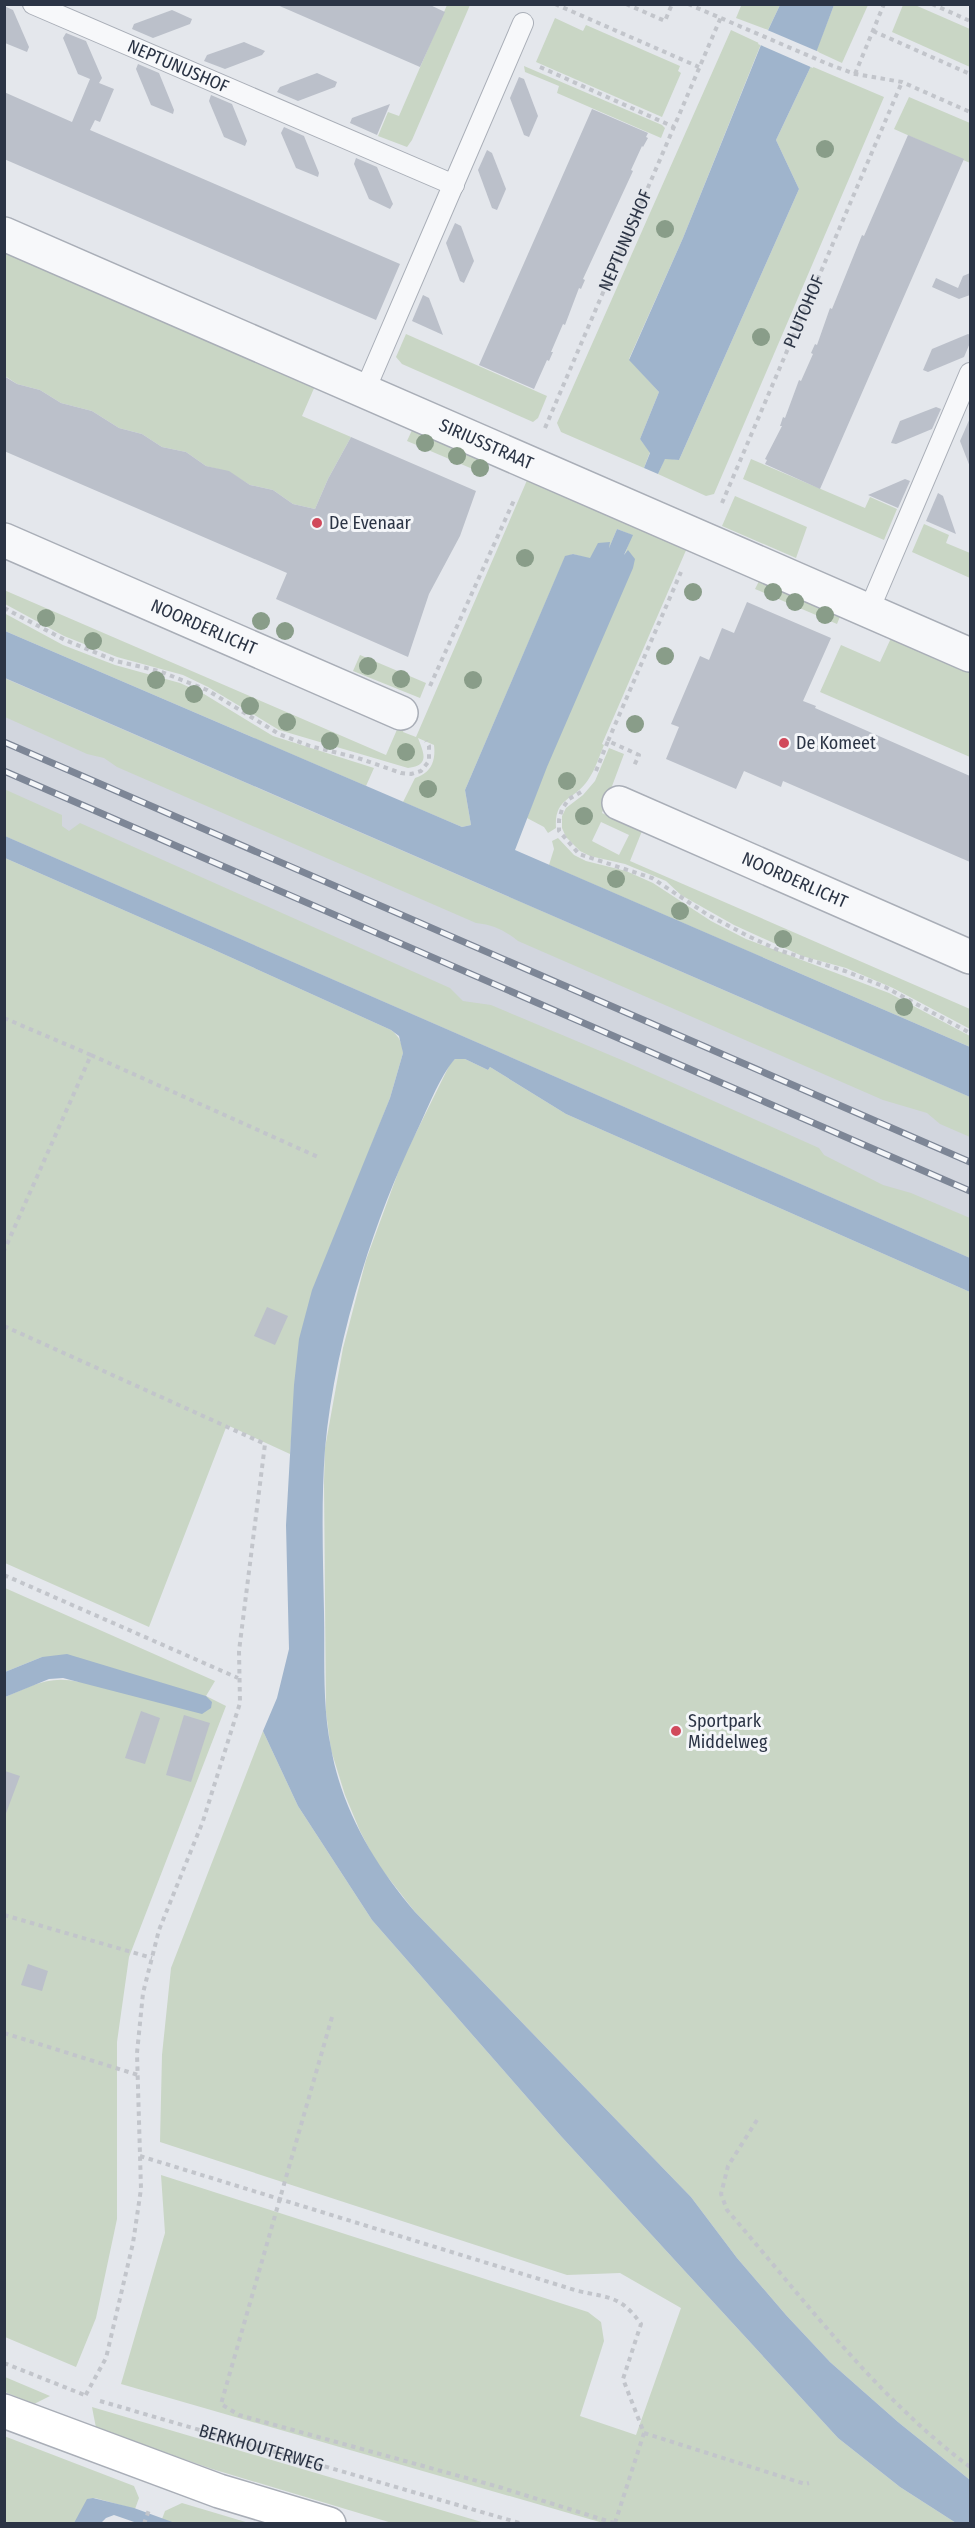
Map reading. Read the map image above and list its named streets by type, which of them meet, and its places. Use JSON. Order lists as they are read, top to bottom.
{
  "streets": {
    "street": ["SIRIUSSTRAAT", "NOORDERLICHT"],
    "lane": ["NEPTUNUSHOF"],
    "path": ["PLUTOHOF", "BERKHOUTERWEG"]
  },
  "crossings": [
    ["NEPTUNUSHOF", "SIRIUSSTRAAT"],
    ["PLUTOHOF", "SIRIUSSTRAAT"]
  ],
  "places": ["De Evenaar", "De Komeet", "Sportpark Middelweg"]
}
